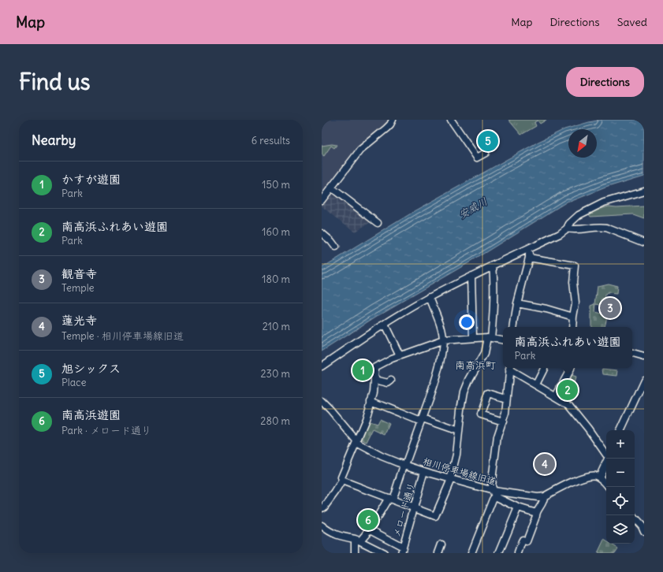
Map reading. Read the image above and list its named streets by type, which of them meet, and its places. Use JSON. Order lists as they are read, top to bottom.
{
  "streets": {
    "street": ["相川停車場線旧道", "メロード通り"]
  },
  "crossings": [
    ["相川停車場線旧道", "メロード通り"]
  ],
  "districts": ["南高浜町"],
  "water": ["安威川"],
  "north": "bottom left",
  "page": {
    "header": "Map",
    "nav": ["Map", "Directions", "Saved"],
    "buttons": "Directions",
    "title": "Find us",
    "heading": ["Nearby", "6 results"],
    "pins": [
      "5",
      "3",
      "1",
      "2",
      "4",
      "6"
    ],
    "list": [
      {
        "mark": "1",
        "name": "かすが遊園",
        "note": "Park",
        "value": "150 m"
      },
      {
        "mark": "2",
        "name": "南高浜ふれあい遊園",
        "note": "Park",
        "value": "160 m"
      },
      {
        "mark": "3",
        "name": "観音寺",
        "note": "Temple",
        "value": "180 m"
      },
      {
        "mark": "4",
        "name": "蓮光寺",
        "note": "Temple · 相川停車場線旧道",
        "value": "210 m"
      },
      {
        "mark": "5",
        "name": "旭シックス",
        "note": "Place",
        "value": "230 m"
      },
      {
        "mark": "6",
        "name": "南高浜遊園",
        "note": "Park · メロード通り",
        "value": "280 m"
      }
    ],
    "popup": ["南高浜ふれあい遊園", "Park"],
    "map_buttons": ["+", "−"]
  }
}
